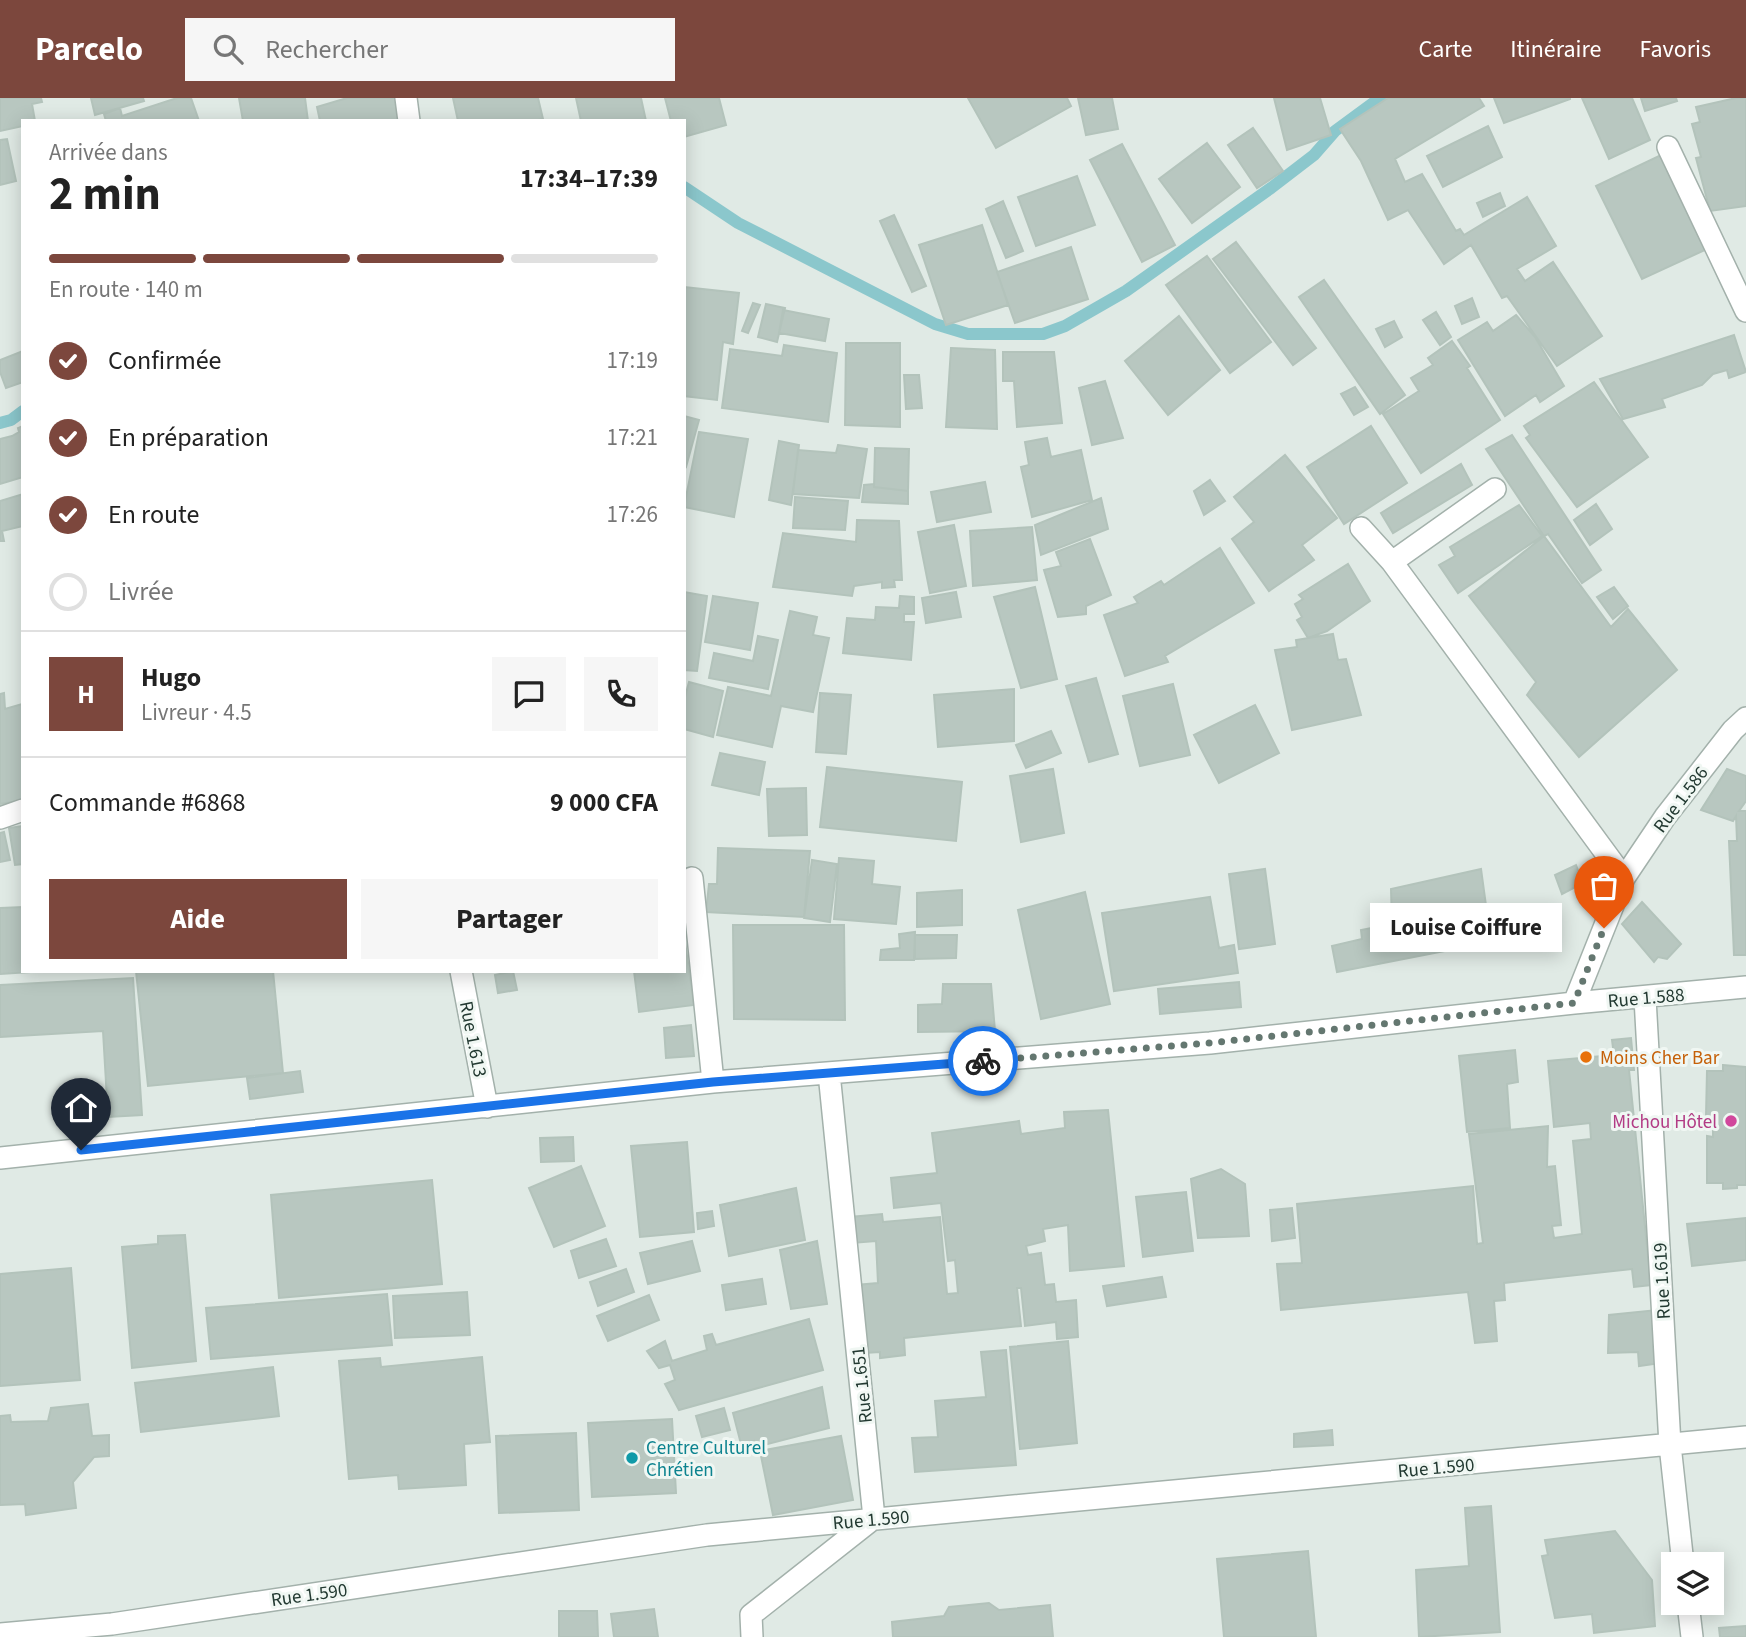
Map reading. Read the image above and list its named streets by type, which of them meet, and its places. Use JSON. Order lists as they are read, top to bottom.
{
  "streets": {
    "street": [
      "Rue 1.586",
      "Rue 1.588",
      "Rue 1.613",
      "Rue 1.619",
      "Rue 1.651",
      "Rue 1.590"
    ]
  },
  "crossings": [
    ["Rue 1.586", "Rue 1.588"],
    ["Rue 1.588", "Rue 1.613"],
    ["Rue 1.588", "Rue 1.619"],
    ["Rue 1.588", "Rue 1.651"],
    ["Rue 1.619", "Rue 1.590"],
    ["Rue 1.651", "Rue 1.590"]
  ],
  "places": [
    "Louise Coiffure",
    "Moins Cher Bar",
    "Michou Hôtel",
    "Centre Culturel Chrétien"
  ],
  "page": {
    "header": "Parcelo",
    "search": "Rechercher",
    "nav": ["Carte", "Itinéraire", "Favoris"],
    "heading": ["2 min", "Arrivée dans", "17:34–17:39"],
    "panel": [
      "Hugo",
      "Livreur · 4.5",
      "Commande #6868",
      "9 000 CFA"
    ],
    "bar": "En route · 140 m",
    "list": [
      ["Confirmée", "17:19"],
      ["En préparation", "17:21"],
      ["En route", "17:26"],
      "Livrée"
    ],
    "round": "H",
    "buttons": ["Aide", "Partager"],
    "bubble": "Louise Coiffure"
  }
}
